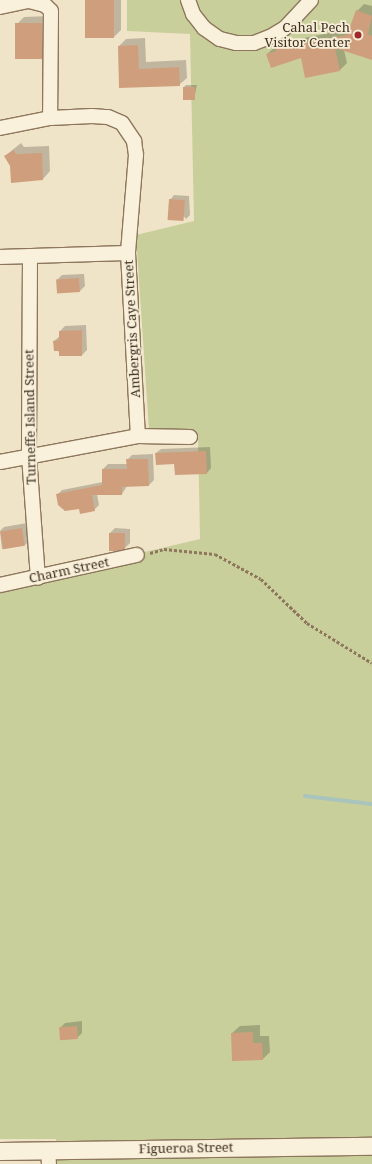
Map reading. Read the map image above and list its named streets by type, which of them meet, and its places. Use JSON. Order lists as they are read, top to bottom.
{
  "streets": {
    "street": [
      "Ambergris Caye Street",
      "Turneffe Island Street",
      "Charm Street",
      "Figueroa Street"
    ]
  },
  "crossings": [
    ["Ambergris Caye Street", "Turneffe Island Street"],
    ["Turneffe Island Street", "Charm Street"]
  ],
  "places": ["Cahal Pech Visitor Center"]
}
